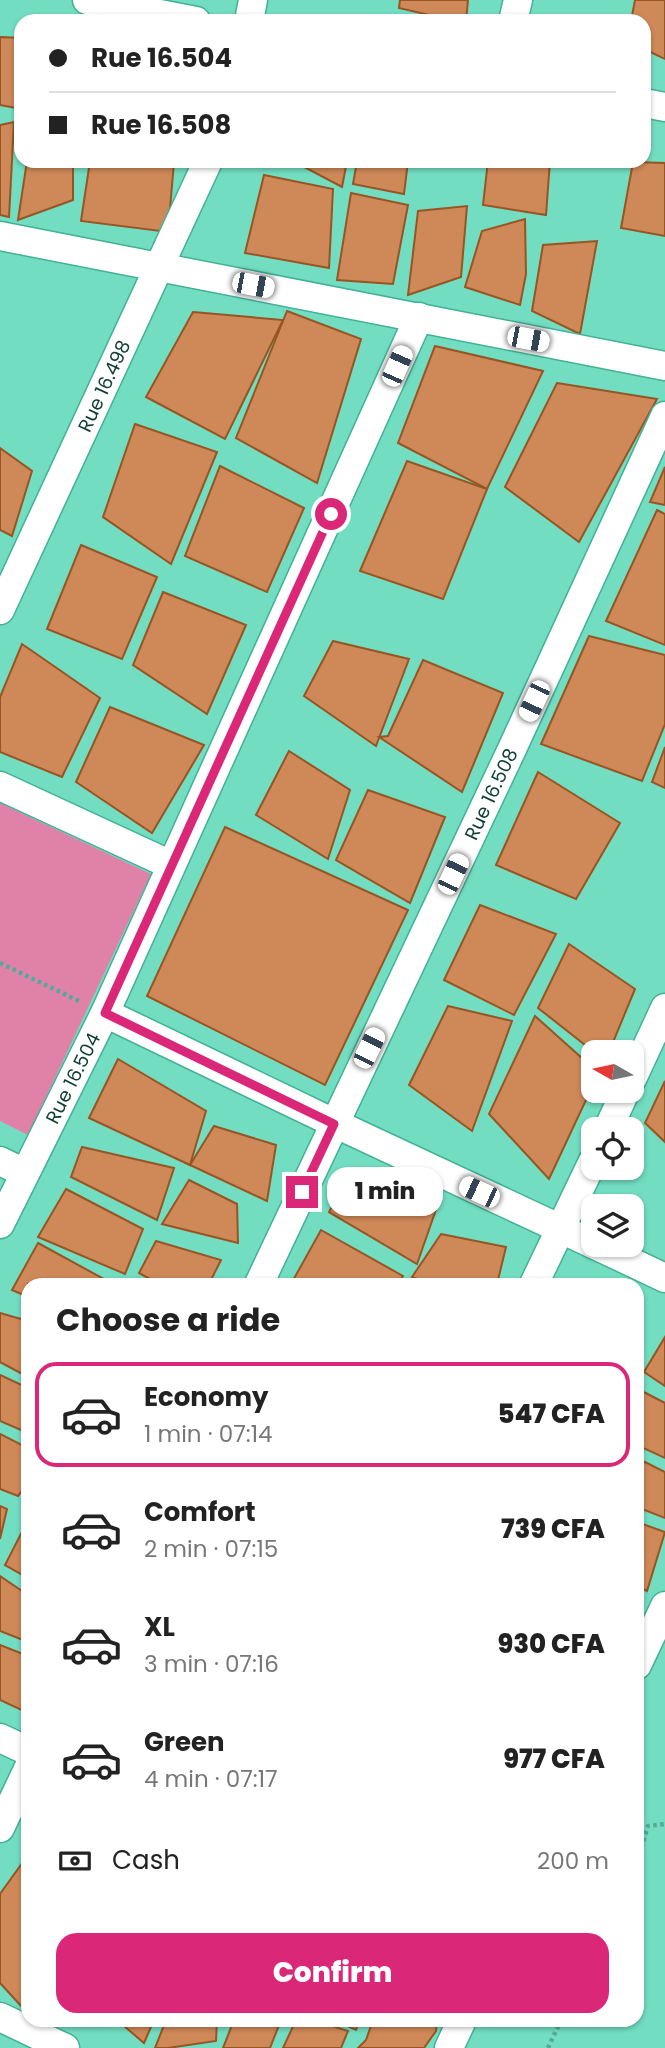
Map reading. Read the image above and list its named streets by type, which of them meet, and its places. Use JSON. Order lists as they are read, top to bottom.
{
  "streets": {
    "street": ["Rue 16.498", "Rue 16.508", "Rue 16.504"]
  },
  "north": "left",
  "page": {
    "banner": ["Rue 16.504", "Rue 16.508"],
    "bubble": "1 min",
    "heading": "Choose a ride",
    "list": [
      {
        "name": "Economy",
        "note": "1 min · 07:14",
        "value": "547 CFA"
      },
      {
        "name": "Comfort",
        "note": "2 min · 07:15",
        "value": "739 CFA"
      },
      {
        "name": "XL",
        "note": "3 min · 07:16",
        "value": "930 CFA"
      },
      {
        "name": "Green",
        "note": "4 min · 07:17",
        "value": "977 CFA"
      }
    ],
    "pay": ["Cash", "200 m"],
    "buttons": "Confirm"
  }
}
